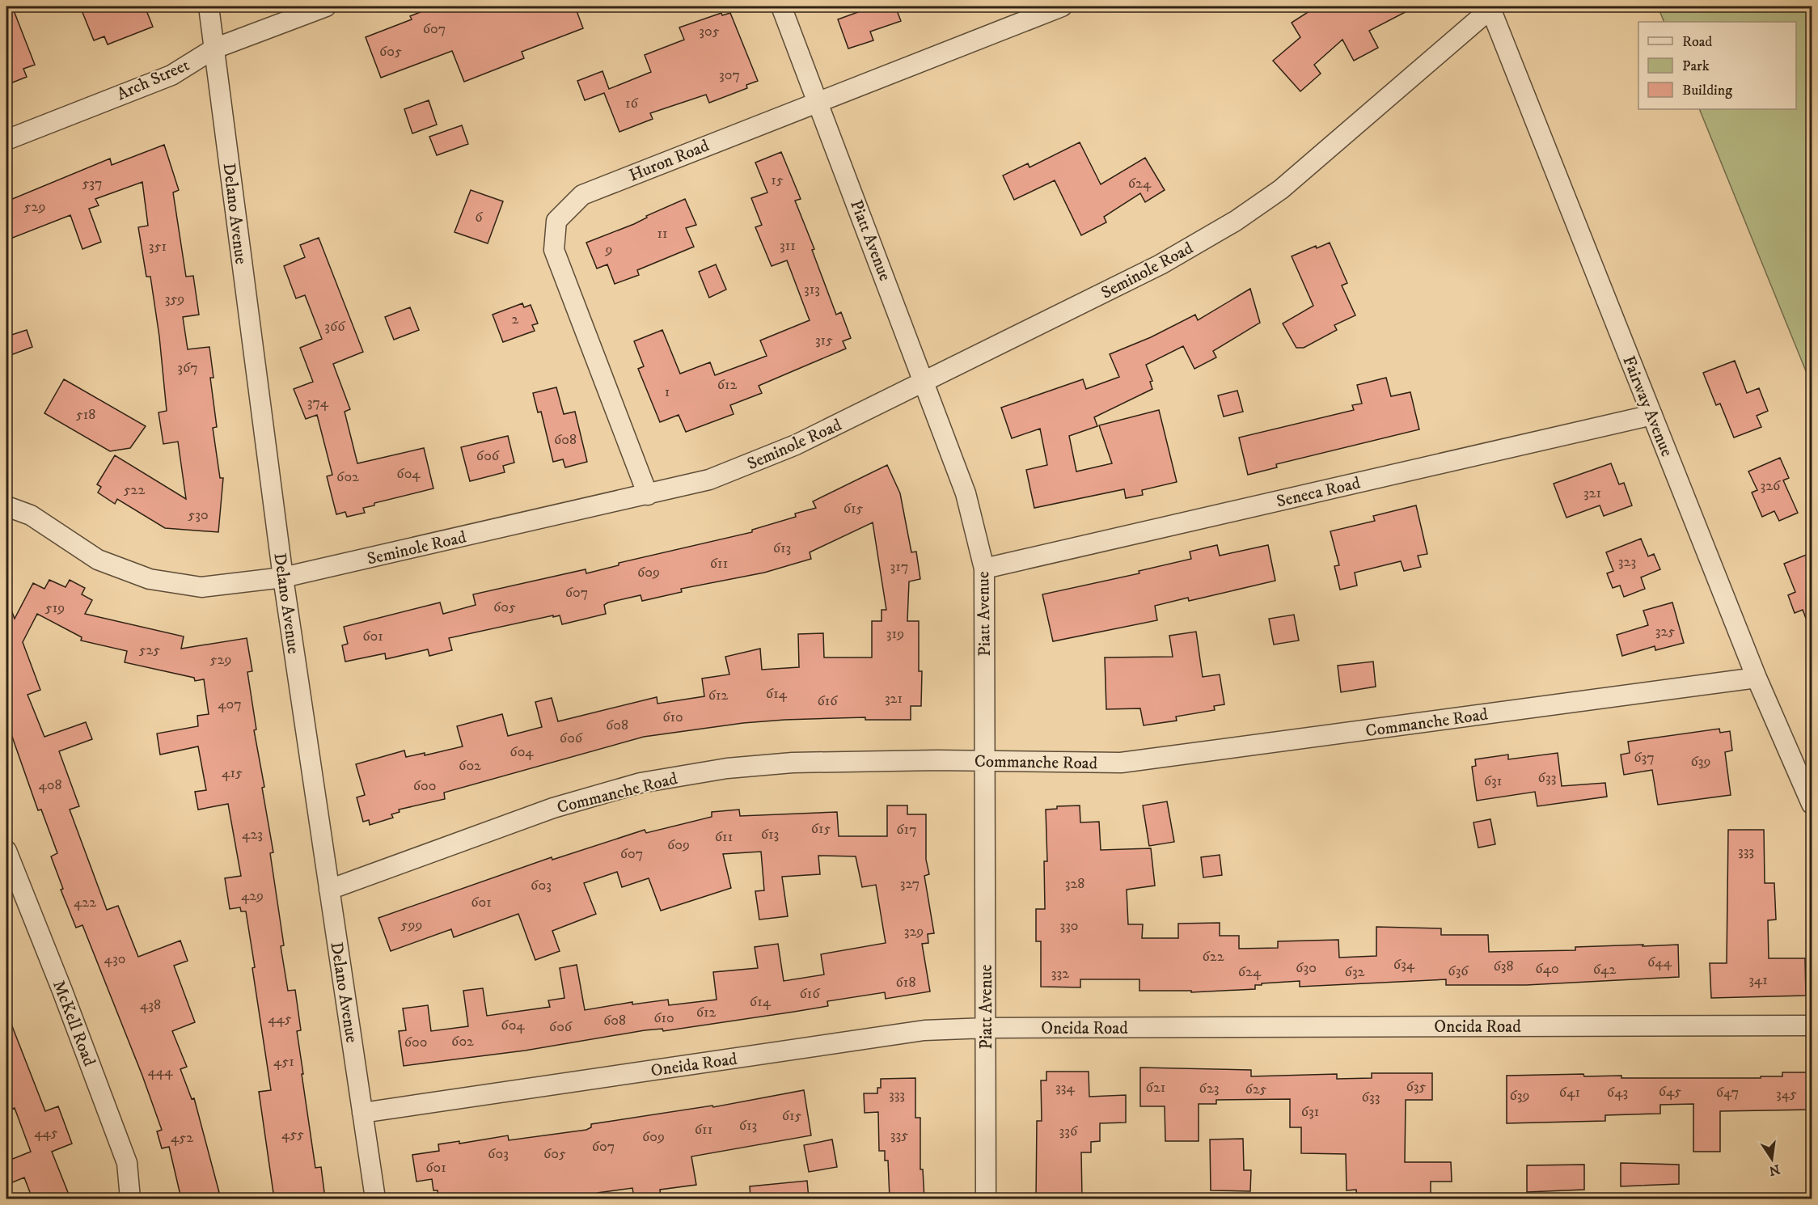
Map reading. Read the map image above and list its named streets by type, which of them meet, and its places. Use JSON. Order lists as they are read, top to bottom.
{
  "streets": {
    "street": [
      "Arch Street",
      "Huron Road",
      "Delano Avenue",
      "Piatt Avenue",
      "Seminole Road",
      "Fairway Avenue",
      "Seneca Road",
      "Commanche Road",
      "McKell Road",
      "Oneida Road"
    ]
  },
  "crossings": [
    ["Arch Street", "Delano Avenue"],
    ["Huron Road", "Piatt Avenue"],
    ["Huron Road", "Seminole Road"],
    ["Delano Avenue", "Seminole Road"],
    ["Delano Avenue", "Commanche Road"],
    ["Delano Avenue", "Oneida Road"],
    ["Piatt Avenue", "Seminole Road"],
    ["Piatt Avenue", "Seneca Road"],
    ["Piatt Avenue", "Commanche Road"],
    ["Piatt Avenue", "Oneida Road"],
    ["Seminole Road", "Fairway Avenue"],
    ["Fairway Avenue", "Seneca Road"],
    ["Fairway Avenue", "Commanche Road"]
  ],
  "house_numbers": [
    "607",
    "305",
    "605",
    "307",
    "16",
    "15",
    "537",
    "624",
    "529",
    "6",
    "11",
    "311",
    "351",
    "9",
    "313",
    "359",
    "2",
    "366",
    "315",
    "367",
    "612",
    "1",
    "374",
    "518",
    "608",
    "606",
    "604",
    "602",
    "326",
    "522",
    "321",
    "615",
    "530",
    "613",
    "323",
    "611",
    "317",
    "609",
    "607",
    "605",
    "519",
    "325",
    "319",
    "601",
    "525",
    "529",
    "614",
    "612",
    "321",
    "616",
    "407",
    "610",
    "608",
    "606",
    "604",
    "637",
    "639",
    "602",
    "415",
    "633",
    "631",
    "408",
    "600",
    "615",
    "617",
    "423",
    "613",
    "611",
    "609",
    "333",
    "607",
    "327",
    "328",
    "603",
    "429",
    "422",
    "601",
    "599",
    "330",
    "329",
    "622",
    "430",
    "644",
    "634",
    "638",
    "630",
    "640",
    "642",
    "636",
    "624",
    "632",
    "332",
    "341",
    "618",
    "616",
    "614",
    "438",
    "612",
    "610",
    "445",
    "608",
    "604",
    "606",
    "602",
    "600",
    "451",
    "444",
    "635",
    "334",
    "621",
    "623",
    "625",
    "645",
    "641",
    "643",
    "647",
    "345",
    "333",
    "639",
    "633",
    "631",
    "615",
    "613",
    "611",
    "336",
    "445",
    "455",
    "335",
    "609",
    "452",
    "607",
    "603",
    "605",
    "601"
  ],
  "legend": ["Road", "Park", "Building"],
  "north": "bottom"
}
